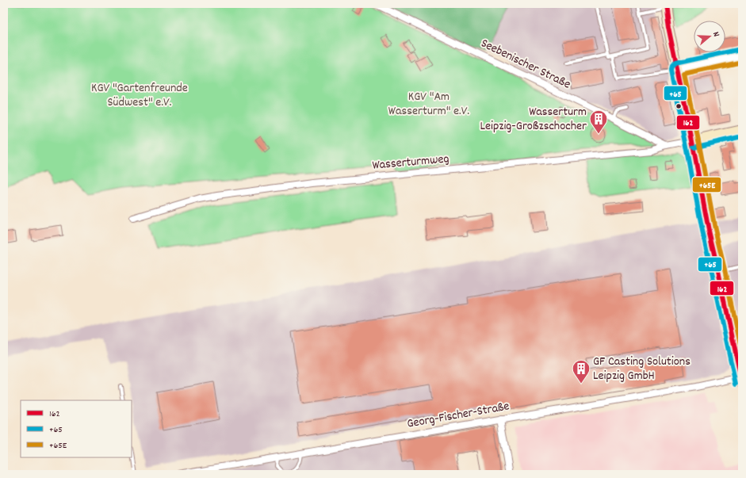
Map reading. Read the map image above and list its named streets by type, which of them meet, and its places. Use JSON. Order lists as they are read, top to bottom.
{
  "streets": {
    "street": ["Seebenischer Straße", "Wasserturmweg", "Georg-Fischer-Straße"]
  },
  "crossings": [
    ["Seebenischer Straße", "Wasserturmweg"]
  ],
  "parks": ["KGV \"Gartenfreunde Südwest\" e.V.", "KGV \"Am Wasserturm\" e.V."],
  "places": {
    "building": ["Wasserturm Leipzig-Großzschocher", "GF Casting Solutions Leipzig GmbH"]
  },
  "lines": ["transit line 162", "transit line +65", "transit line +65E"],
  "legend": ["162", "+65", "+65E"],
  "north": "right"
}
